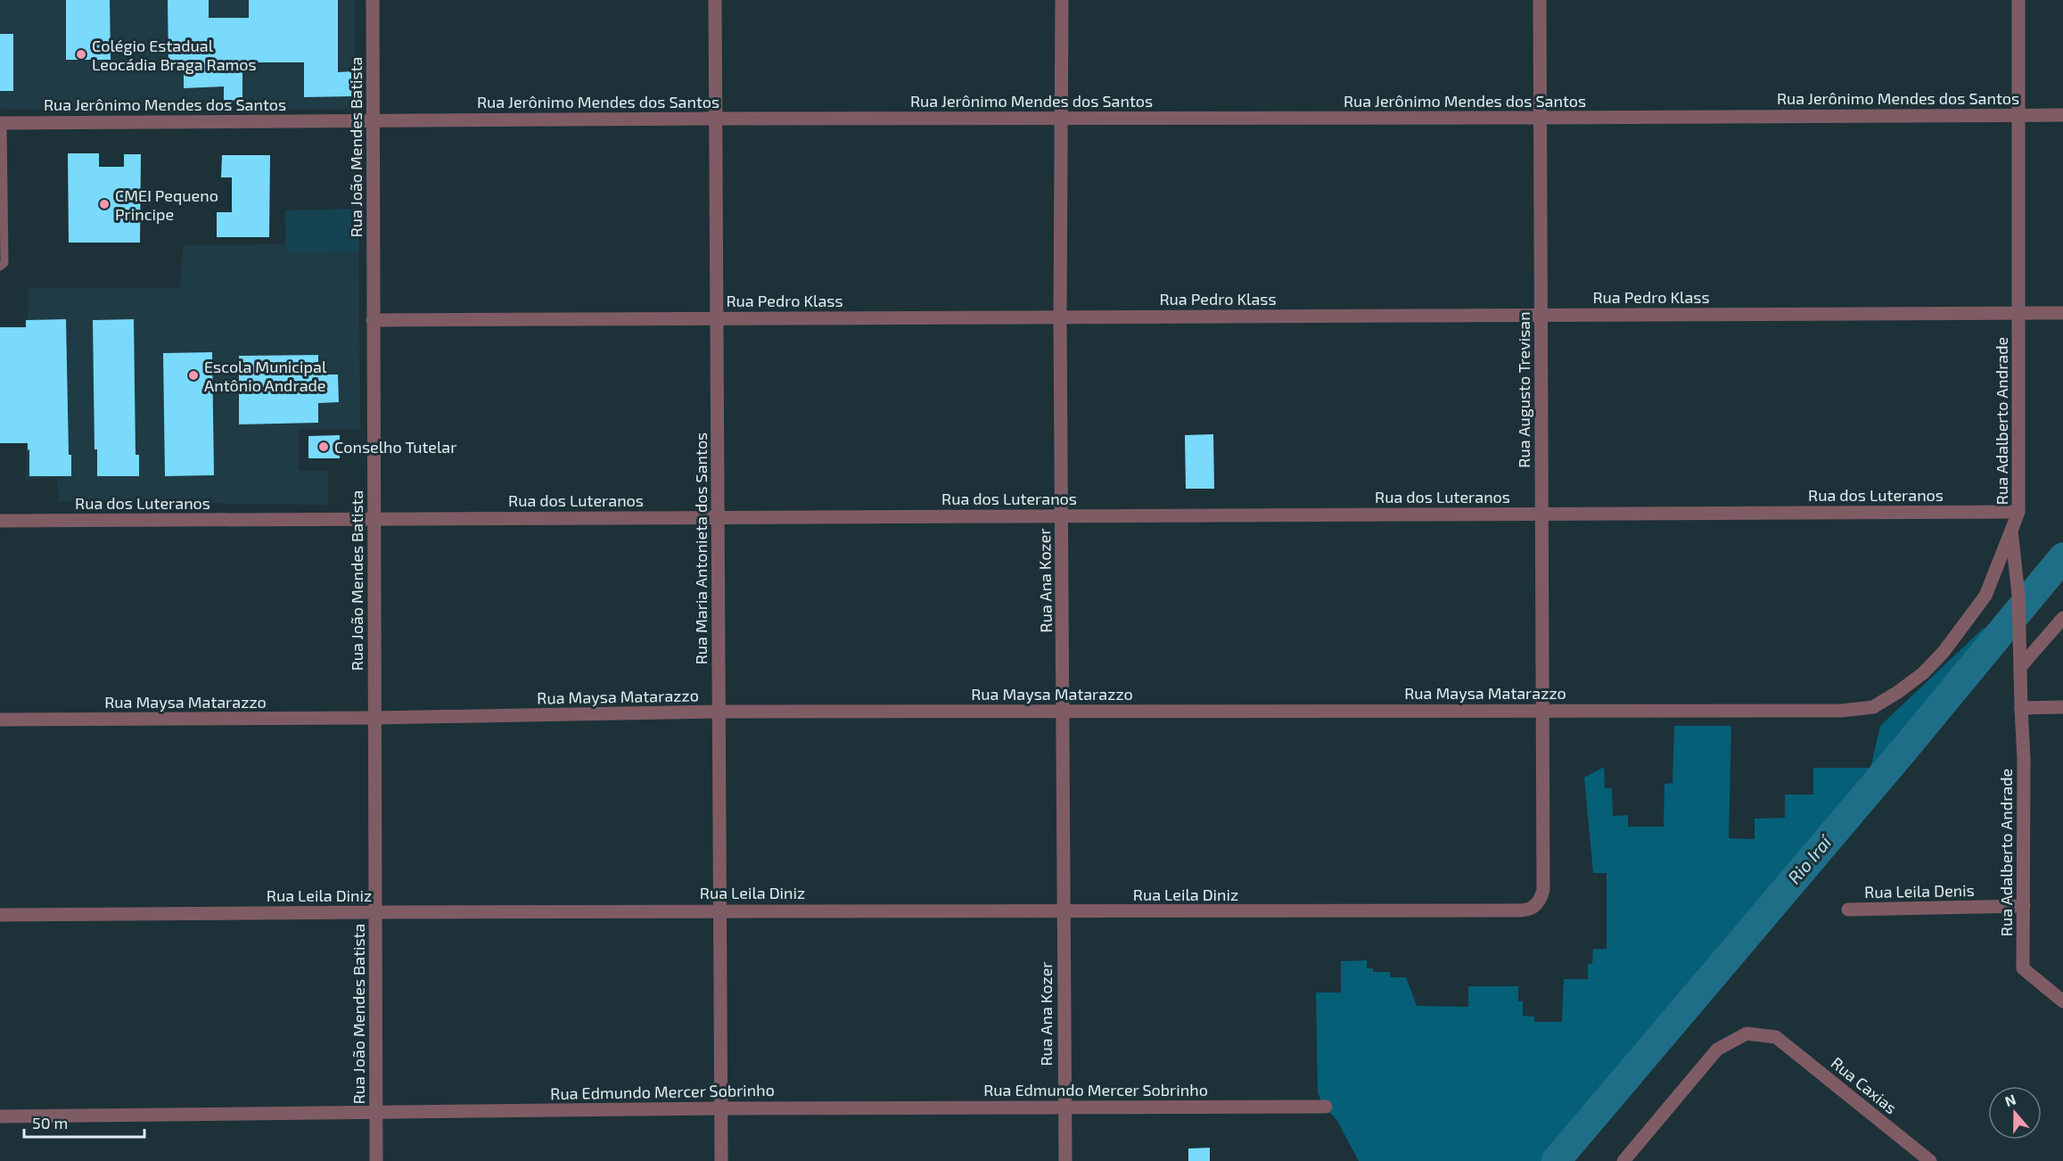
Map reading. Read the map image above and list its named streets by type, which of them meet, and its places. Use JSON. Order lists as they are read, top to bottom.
{
  "streets": {
    "street": [
      "Rua Jerônimo Mendes dos Santos",
      "Rua João Mendes Batista",
      "Rua Pedro Klass",
      "Rua Augusto Trevisan",
      "Rua Adalberto Andrade",
      "Rua dos Luteranos",
      "Rua Maria Antonieta dos Santos",
      "Rua Ana Kozer",
      "Rua Maysa Matarazzo",
      "Rua Leila Denis",
      "Rua Leila Diniz",
      "Rua Caxias",
      "Rua Edmundo Mercer Sobrinho"
    ]
  },
  "crossings": [
    ["Rua Jerônimo Mendes dos Santos", "Rua João Mendes Batista"],
    ["Rua Jerônimo Mendes dos Santos", "Rua Augusto Trevisan"],
    ["Rua Jerônimo Mendes dos Santos", "Rua Adalberto Andrade"],
    ["Rua Jerônimo Mendes dos Santos", "Rua Maria Antonieta dos Santos"],
    ["Rua Jerônimo Mendes dos Santos", "Rua Ana Kozer"],
    ["Rua João Mendes Batista", "Rua Pedro Klass"],
    ["Rua João Mendes Batista", "Rua dos Luteranos"],
    ["Rua João Mendes Batista", "Rua Maysa Matarazzo"],
    ["Rua João Mendes Batista", "Rua Leila Diniz"],
    ["Rua João Mendes Batista", "Rua Edmundo Mercer Sobrinho"],
    ["Rua Pedro Klass", "Rua Augusto Trevisan"],
    ["Rua Pedro Klass", "Rua Adalberto Andrade"],
    ["Rua Pedro Klass", "Rua Maria Antonieta dos Santos"],
    ["Rua Pedro Klass", "Rua Ana Kozer"],
    ["Rua Augusto Trevisan", "Rua dos Luteranos"],
    ["Rua Augusto Trevisan", "Rua Maysa Matarazzo"],
    ["Rua Augusto Trevisan", "Rua Leila Diniz"],
    ["Rua Adalberto Andrade", "Rua dos Luteranos"],
    ["Rua Adalberto Andrade", "Rua Maysa Matarazzo"],
    ["Rua Adalberto Andrade", "Rua Leila Denis"],
    ["Rua dos Luteranos", "Rua Maria Antonieta dos Santos"],
    ["Rua dos Luteranos", "Rua Ana Kozer"],
    ["Rua Maria Antonieta dos Santos", "Rua Maysa Matarazzo"],
    ["Rua Maria Antonieta dos Santos", "Rua Leila Diniz"],
    ["Rua Maria Antonieta dos Santos", "Rua Edmundo Mercer Sobrinho"],
    ["Rua Ana Kozer", "Rua Maysa Matarazzo"],
    ["Rua Ana Kozer", "Rua Leila Diniz"],
    ["Rua Ana Kozer", "Rua Edmundo Mercer Sobrinho"]
  ],
  "water": ["Rio Iraí"],
  "places": [
    "Colégio Estadual Leocádia Braga Ramos",
    "CMEI Pequeno Principe",
    "Escola Municipal Antônio Andrade",
    "Conselho Tutelar"
  ],
  "scale_bar": "50 m",
  "north": "top"
}
